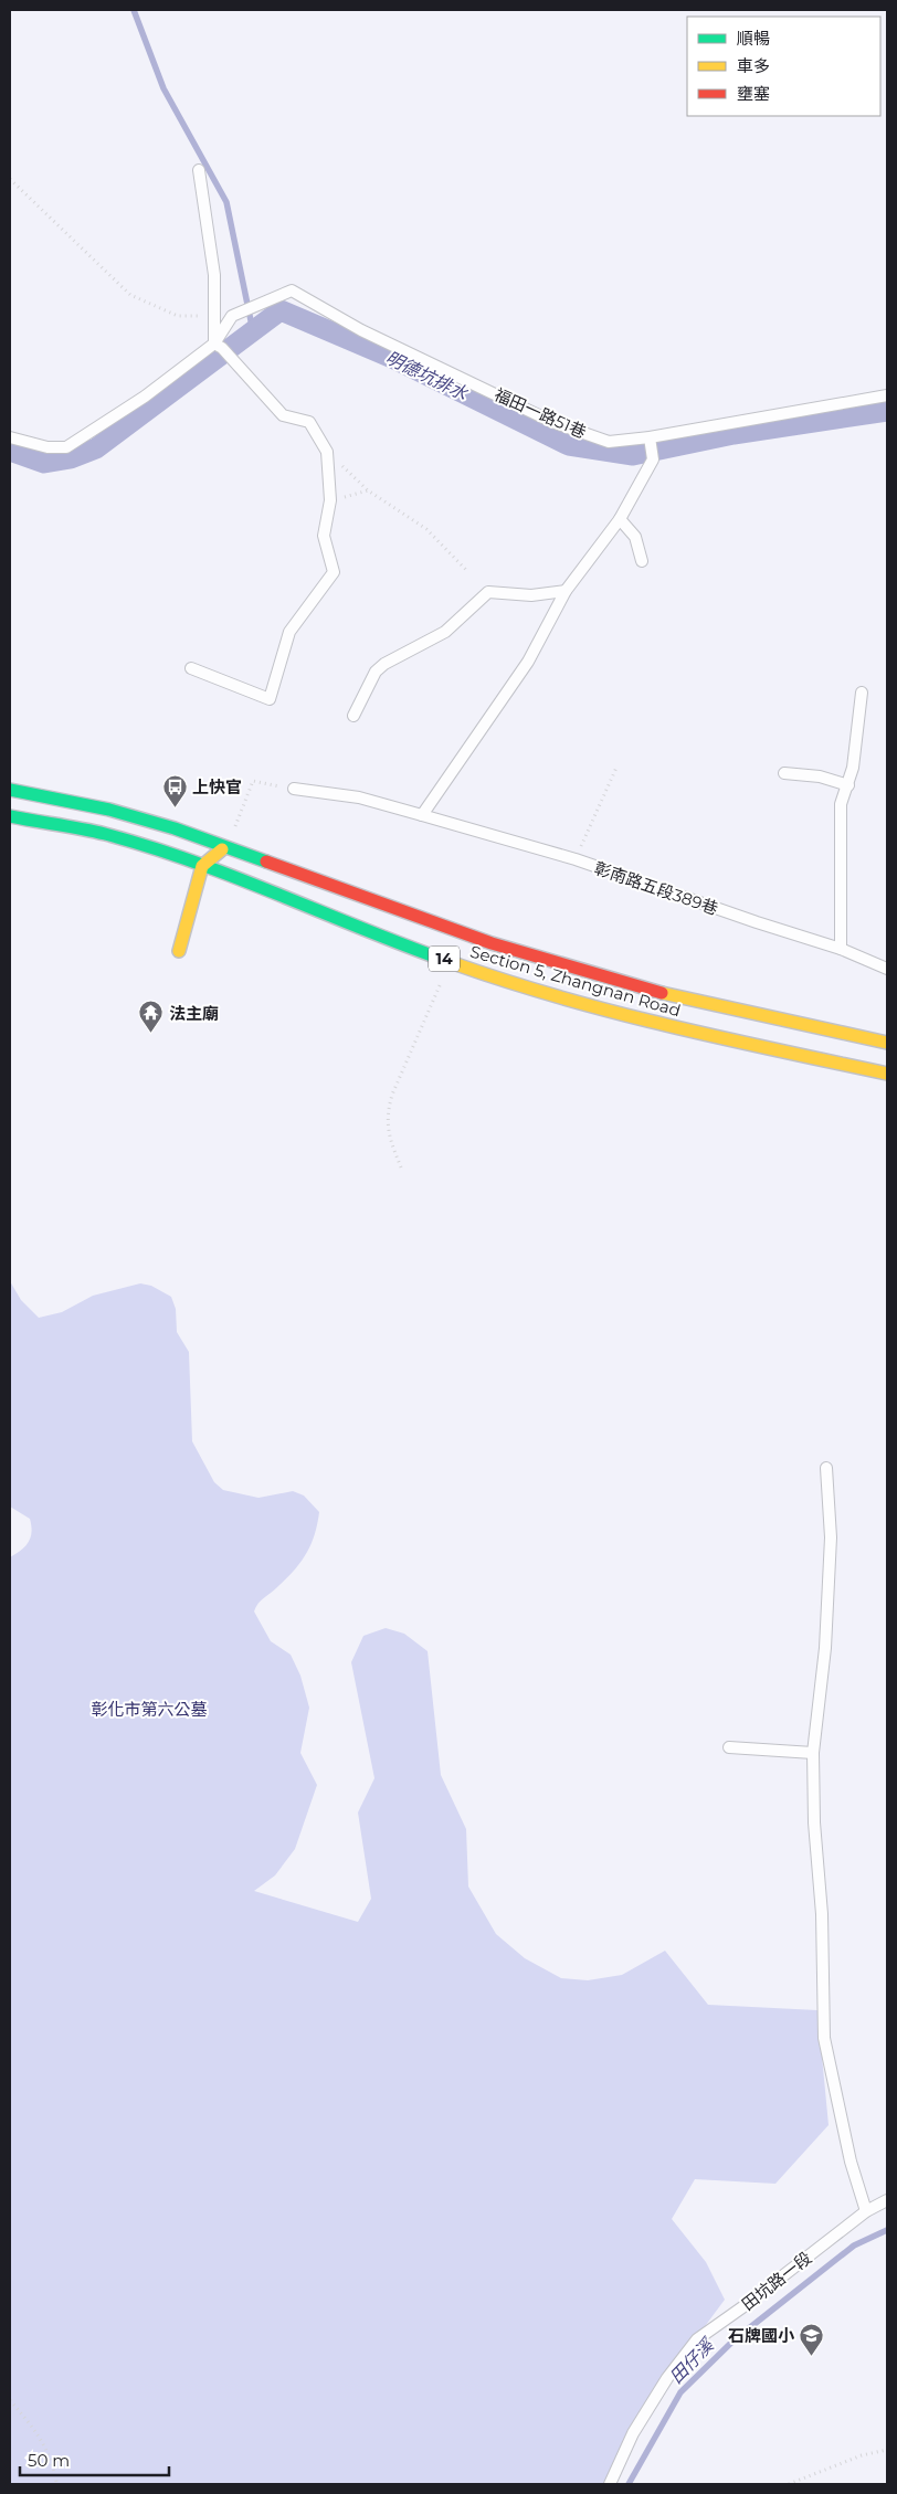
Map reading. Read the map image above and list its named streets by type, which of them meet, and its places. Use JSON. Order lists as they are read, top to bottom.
{
  "streets": {
    "main road": ["14", "Section 5, Zhangnan Road"],
    "lane": ["福田一路51巷", "彰南路五段389巷", "田坑路一段"]
  },
  "water": ["明德坑排水", "田仔溪"],
  "parks": ["彰化市第六公墓"],
  "places": {
    "bus stop": ["上快官"],
    "temple": ["法主廟"],
    "school or university": ["石牌國小"]
  },
  "legend": ["順暢", "車多", "壅塞"],
  "scale_bar": "50 m"
}
